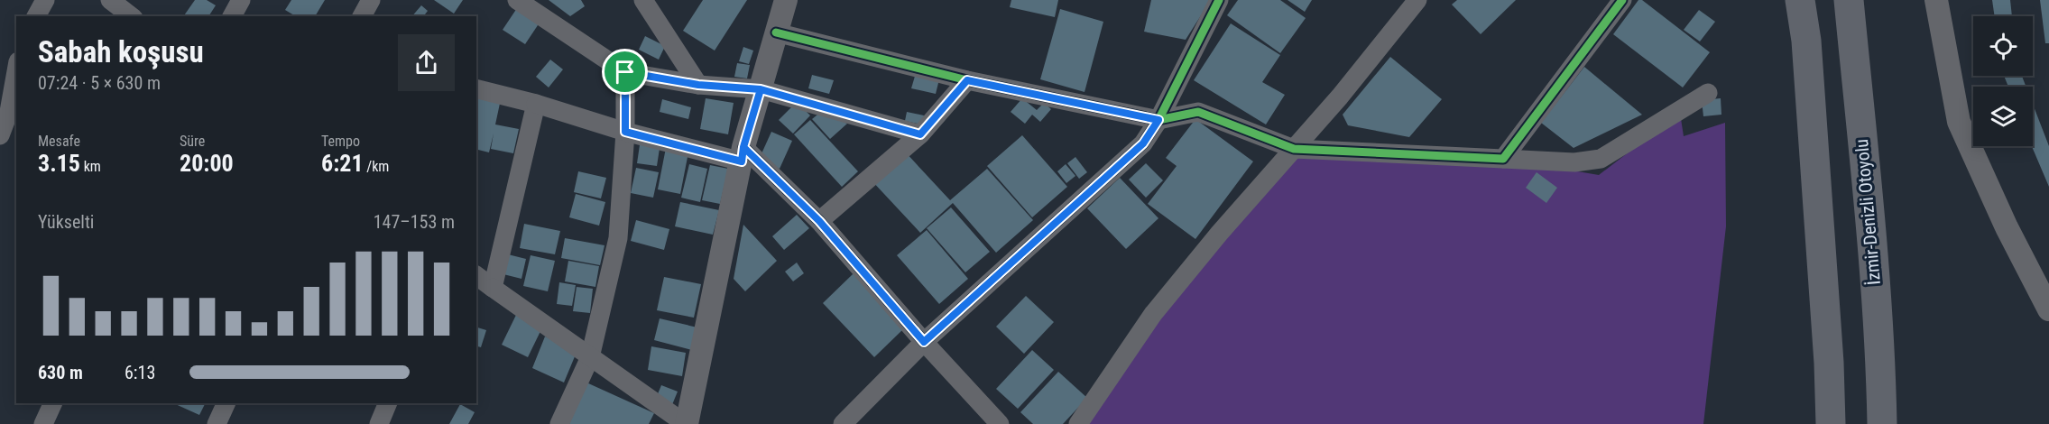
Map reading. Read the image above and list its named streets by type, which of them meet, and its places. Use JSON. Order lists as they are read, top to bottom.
{
  "streets": {
    "highway": ["İzmir-Denizli Otoyolu"]
  },
  "page": {
    "heading": ["Sabah koşusu", "07:24 · 5 × 630 m"],
    "stats": [
      ["Mesafe", "3.15 km"],
      ["Süre", "20:00"],
      ["Tempo", "6:21 /km"]
    ],
    "chart": ["Yükselti", "147–153 m"],
    "list": [
      {
        "name": "630 m",
        "note": "6:13"
      }
    ]
  }
}
